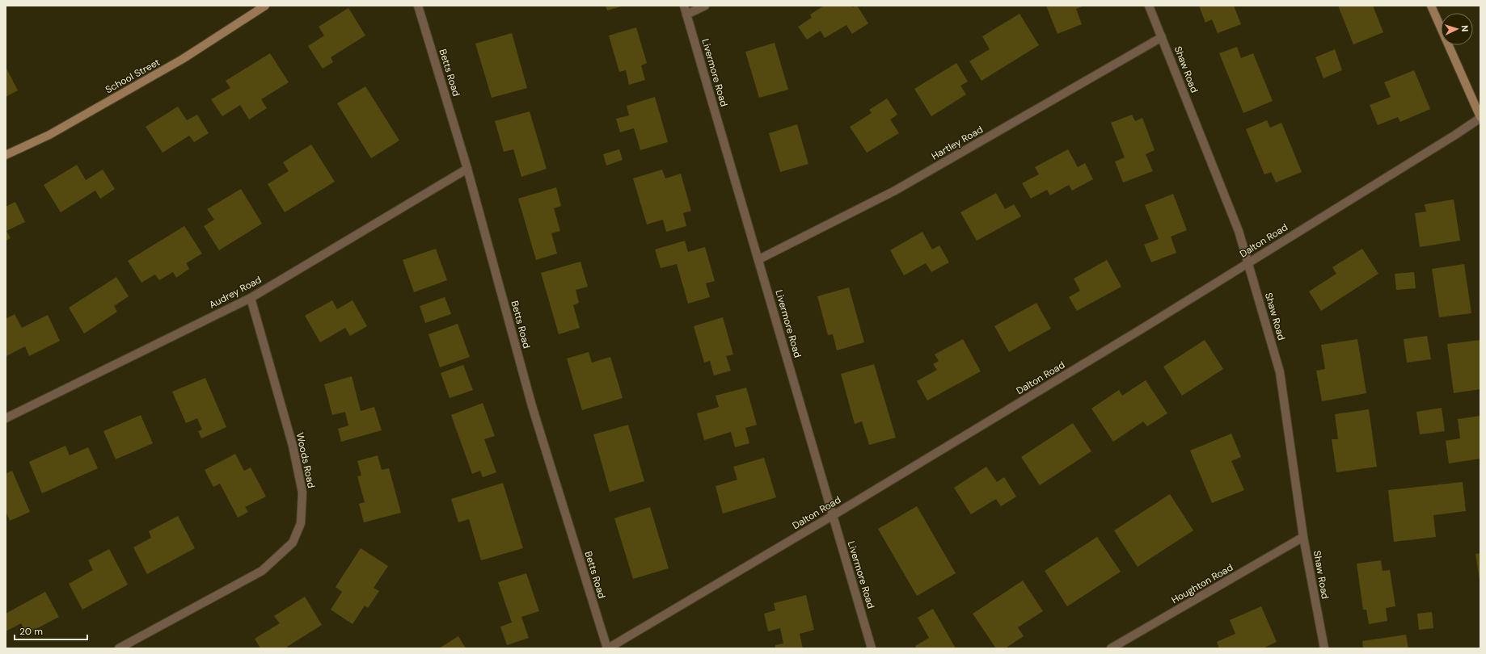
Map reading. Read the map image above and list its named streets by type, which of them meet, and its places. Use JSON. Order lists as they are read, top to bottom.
{
  "streets": {
    "street": [
      "Shaw Road",
      "Betts Road",
      "Livermore Road",
      "School Street",
      "Hartley Road",
      "Dalton Road",
      "Audrey Road",
      "Woods Road",
      "Houghton Road"
    ]
  },
  "crossings": [
    ["Shaw Road", "Hartley Road"],
    ["Shaw Road", "Dalton Road"],
    ["Shaw Road", "Houghton Road"],
    ["Betts Road", "Dalton Road"],
    ["Betts Road", "Audrey Road"],
    ["Livermore Road", "Hartley Road"],
    ["Livermore Road", "Dalton Road"],
    ["Audrey Road", "Woods Road"]
  ],
  "scale_bar": "20 m",
  "north": "right"
}
